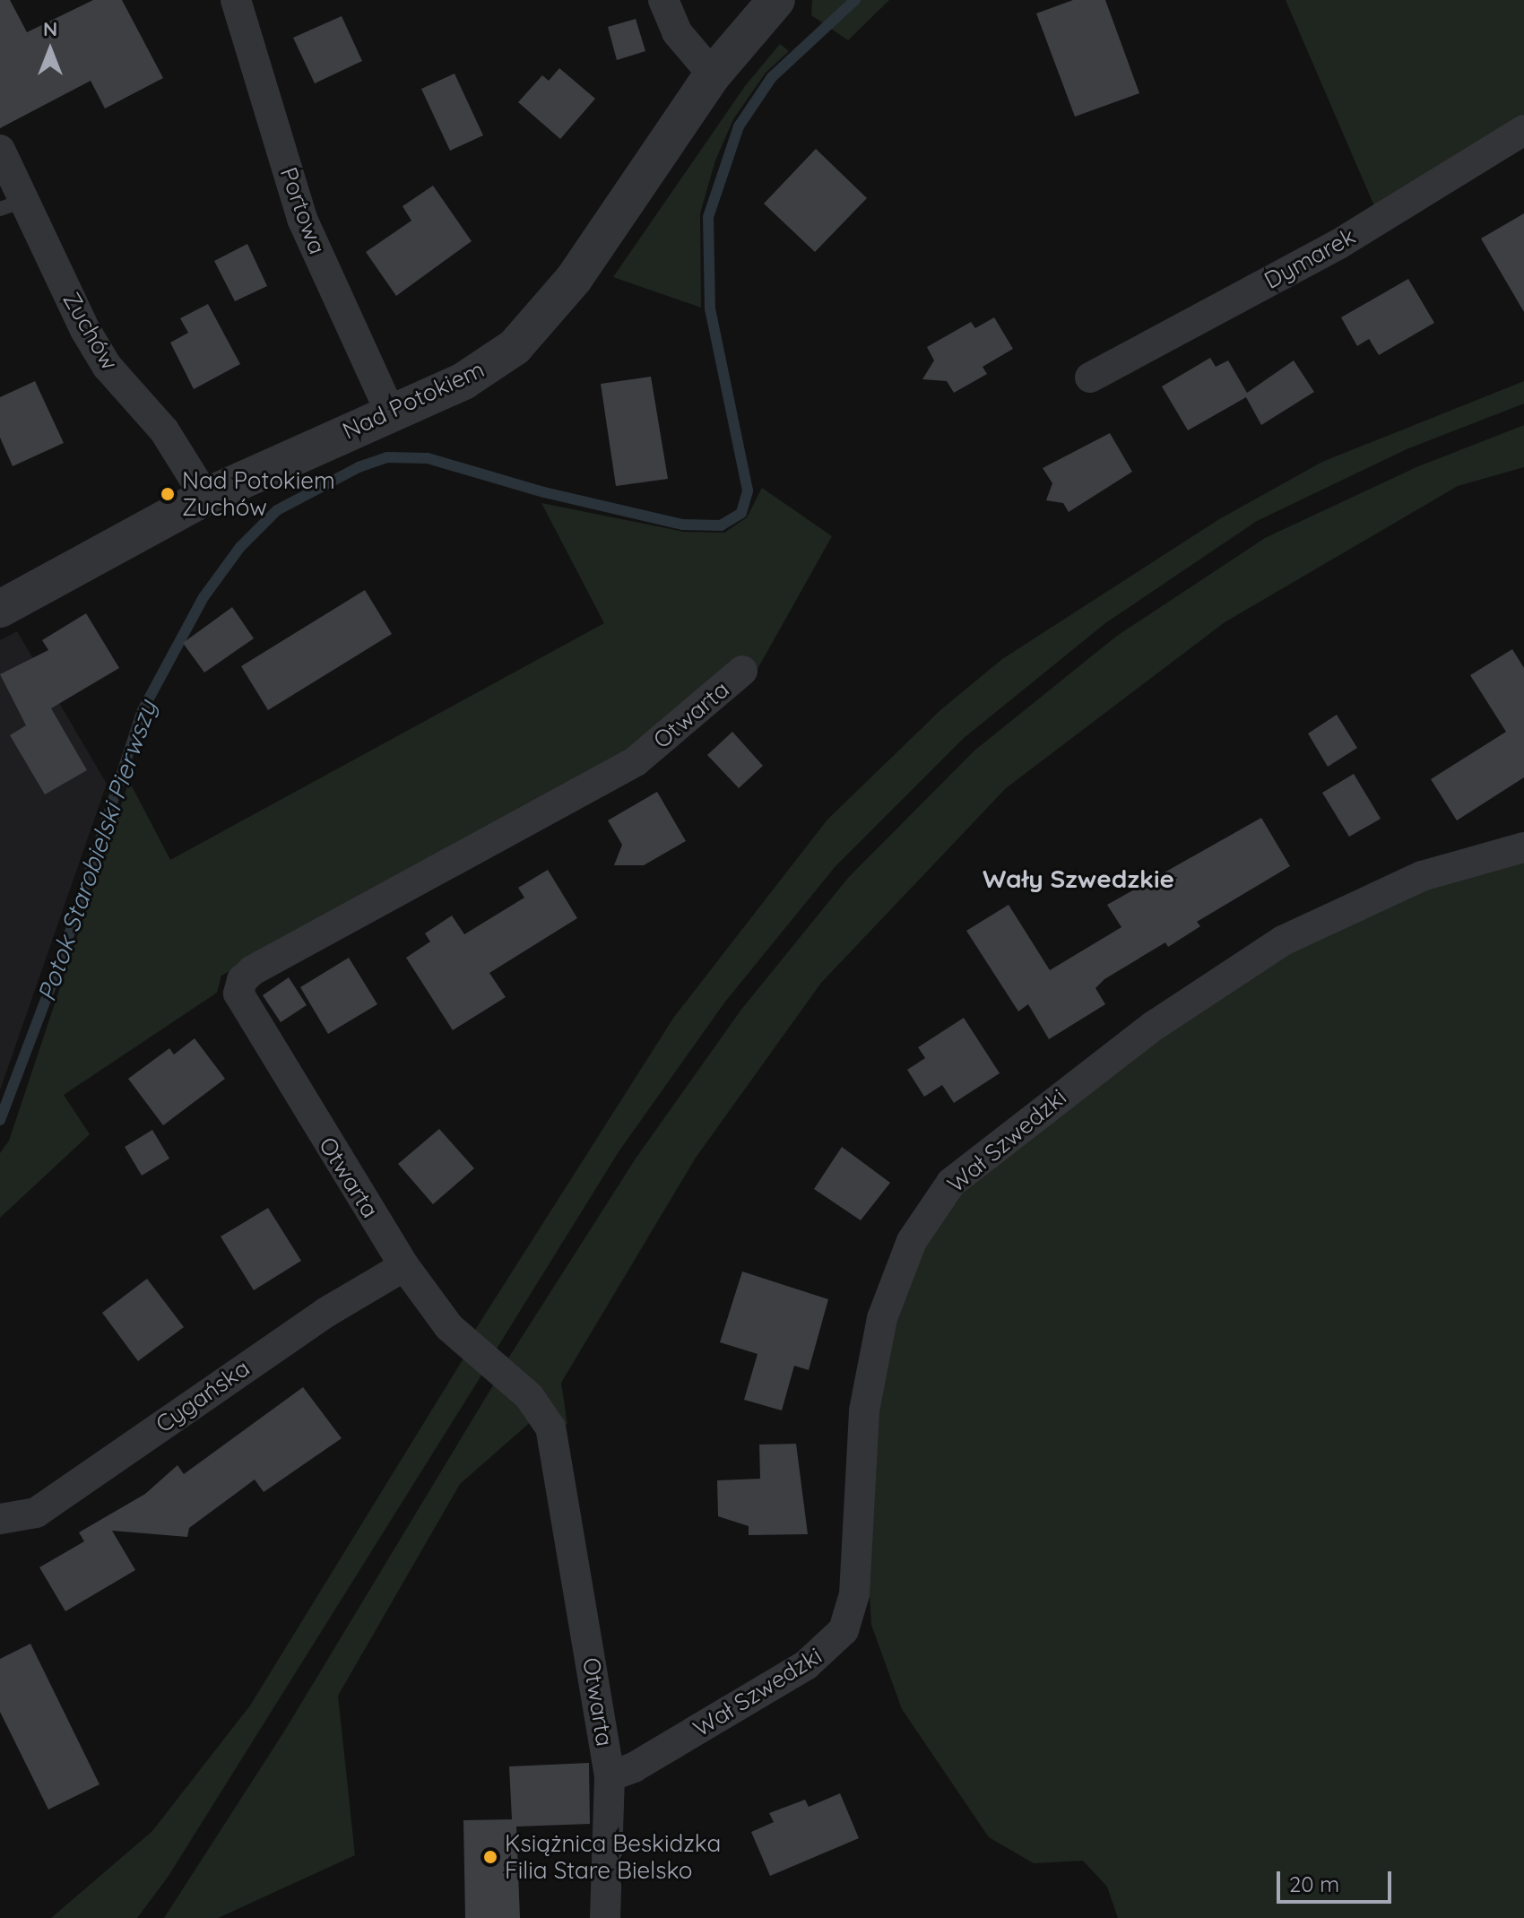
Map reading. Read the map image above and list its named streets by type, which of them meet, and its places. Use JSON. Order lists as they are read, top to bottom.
{
  "streets": {
    "street": [
      "Portowa",
      "Dymarek",
      "Zuchów",
      "Nad Potokiem",
      "Otwarta",
      "Wał Szwedzki",
      "Cygańska"
    ]
  },
  "crossings": [
    ["Portowa", "Nad Potokiem"],
    ["Zuchów", "Nad Potokiem"],
    ["Otwarta", "Wał Szwedzki"],
    ["Otwarta", "Cygańska"]
  ],
  "districts": ["Wały Szwedzkie"],
  "water": ["Potok Starobielski Pierwszy"],
  "places": ["Nad Potokiem Zuchów", "Książnica Beskidzka Filia Stare Bielsko"],
  "scale_bar": "20 m",
  "north": "top"
}
